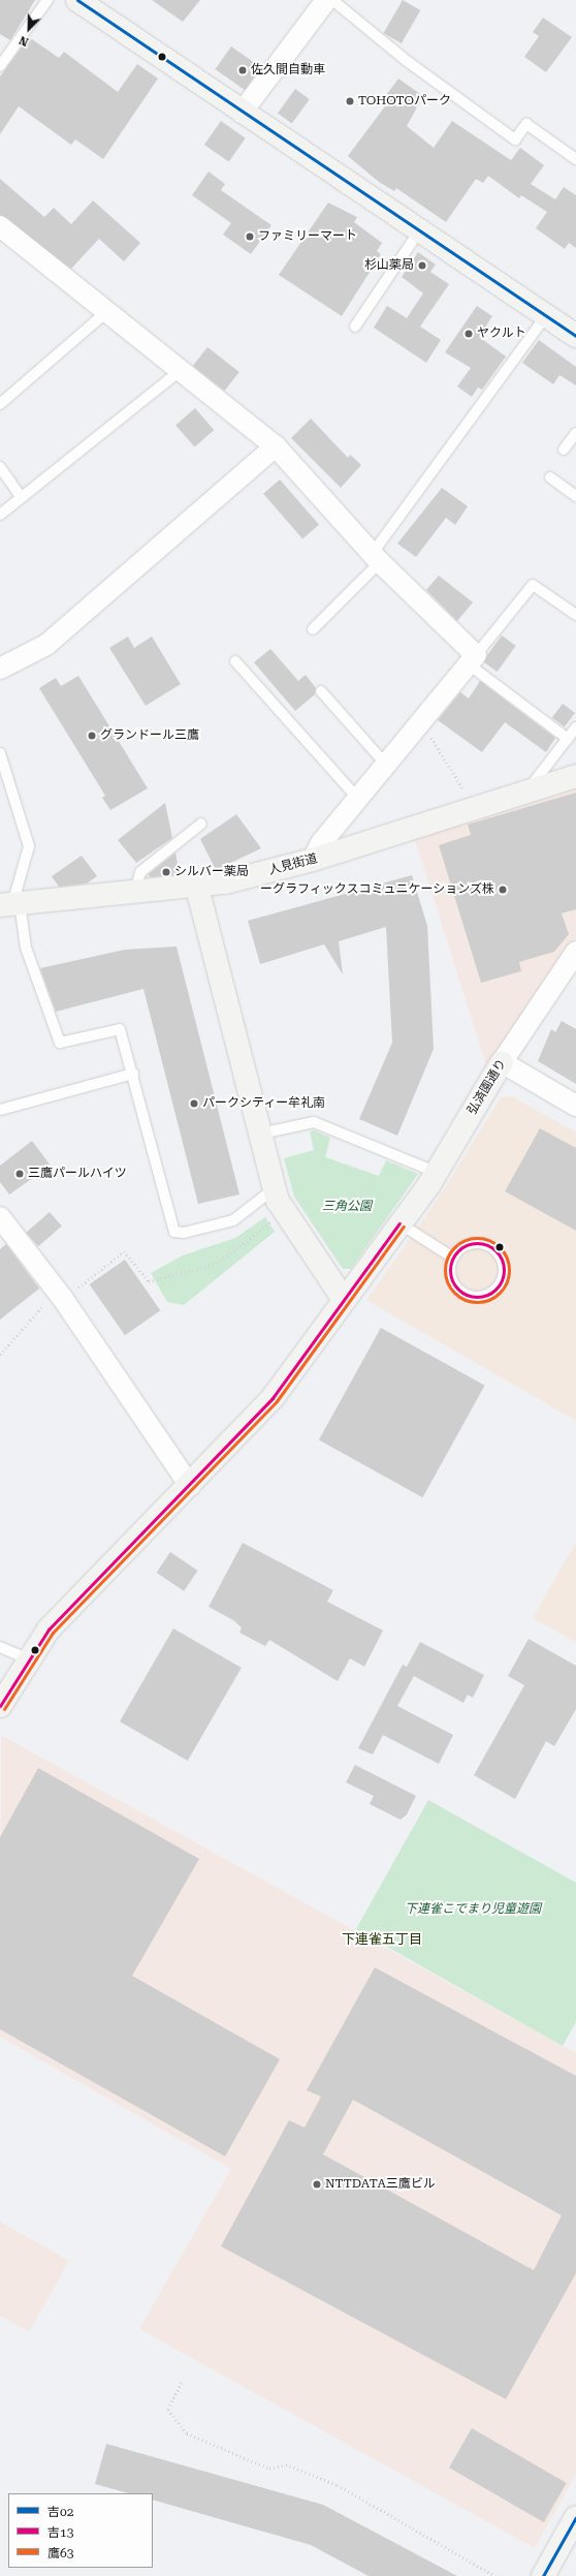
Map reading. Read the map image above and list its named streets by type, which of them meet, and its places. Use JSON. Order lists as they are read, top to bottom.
{
  "streets": {
    "street": ["人見街道", "弘済園通り"]
  },
  "districts": ["下連雀五丁目"],
  "parks": ["三角公園", "下連雀こでまり児童遊園"],
  "places": [
    "佐久間自動車",
    "TOHOTOパーク",
    "ファミリーマート",
    "杉山薬局",
    "ヤクルト",
    "グランドール三鷹",
    "シルバー薬局",
    "ーグラフィックスコミュニケーションズ株",
    "パークシティー牟礼南",
    "三鷹パールハイツ",
    "NTTDATA三鷹ビル"
  ],
  "lines": ["transit line 吉02", "transit line 吉13", "transit line 鷹63"],
  "legend": ["吉02", "吉13", "鷹63"],
  "north": "bottom left"
}
